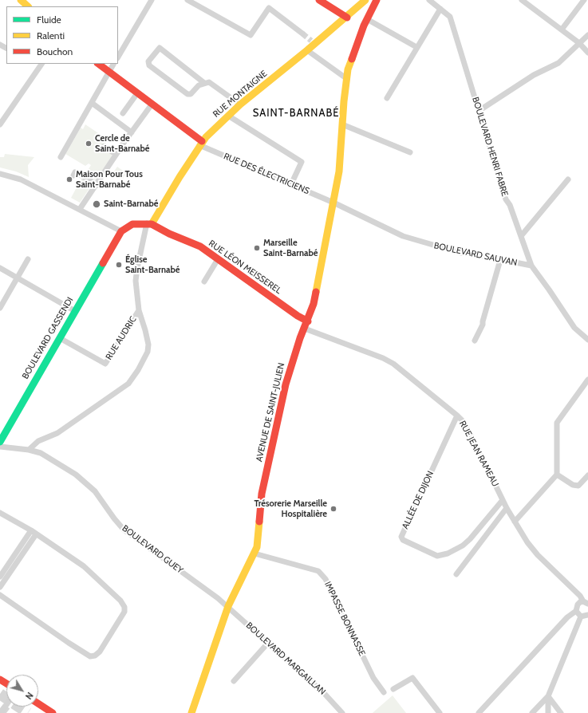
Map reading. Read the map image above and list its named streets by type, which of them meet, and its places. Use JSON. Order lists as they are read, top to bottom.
{
  "streets": {
    "street": [
      "RUE MONTAIGNE",
      "BOULEVARD HENRI FABRE",
      "RUE DES ÉLECTRICIENS",
      "BOULEVARD SAUVAN",
      "RUE LÉON MEISSEREL",
      "BOULEVARD GASSENDI",
      "RUE AUDRIC",
      "AVENUE DE SAINT-JULIEN",
      "RUE JEAN RAMEAU",
      "ALLÉE DE DIJON",
      "BOULEVARD GUEY",
      "IMPASSE BONNASSE",
      "BOULEVARD MARGAILLAN"
    ]
  },
  "crossings": [
    ["RUE MONTAIGNE", "RUE DES ÉLECTRICIENS"],
    ["RUE MONTAIGNE", "RUE LÉON MEISSEREL"],
    ["RUE MONTAIGNE", "RUE AUDRIC"],
    ["BOULEVARD HENRI FABRE", "BOULEVARD SAUVAN"],
    ["RUE DES ÉLECTRICIENS", "BOULEVARD SAUVAN"],
    ["RUE DES ÉLECTRICIENS", "AVENUE DE SAINT-JULIEN"],
    ["BOULEVARD SAUVAN", "AVENUE DE SAINT-JULIEN"],
    ["RUE LÉON MEISSEREL", "RUE AUDRIC"],
    ["RUE LÉON MEISSEREL", "AVENUE DE SAINT-JULIEN"],
    ["BOULEVARD GASSENDI", "RUE AUDRIC"],
    ["AVENUE DE SAINT-JULIEN", "RUE JEAN RAMEAU"],
    ["AVENUE DE SAINT-JULIEN", "BOULEVARD GUEY"],
    ["AVENUE DE SAINT-JULIEN", "IMPASSE BONNASSE"],
    ["AVENUE DE SAINT-JULIEN", "BOULEVARD MARGAILLAN"],
    ["RUE JEAN RAMEAU", "ALLÉE DE DIJON"],
    ["BOULEVARD GUEY", "BOULEVARD MARGAILLAN"]
  ],
  "districts": ["SAINT-BARNABÉ"],
  "places": [
    "Cercle de Saint-Barnabé",
    "Maison Pour Tous Saint-Barnabé",
    "Saint-Barnabé",
    "Marseille Saint-Barnabé",
    "Église Saint-Barnabé",
    "Trésorerie Marseille Hospitalière"
  ],
  "legend": ["Fluide", "Ralenti", "Bouchon"],
  "north": "bottom right"
}
